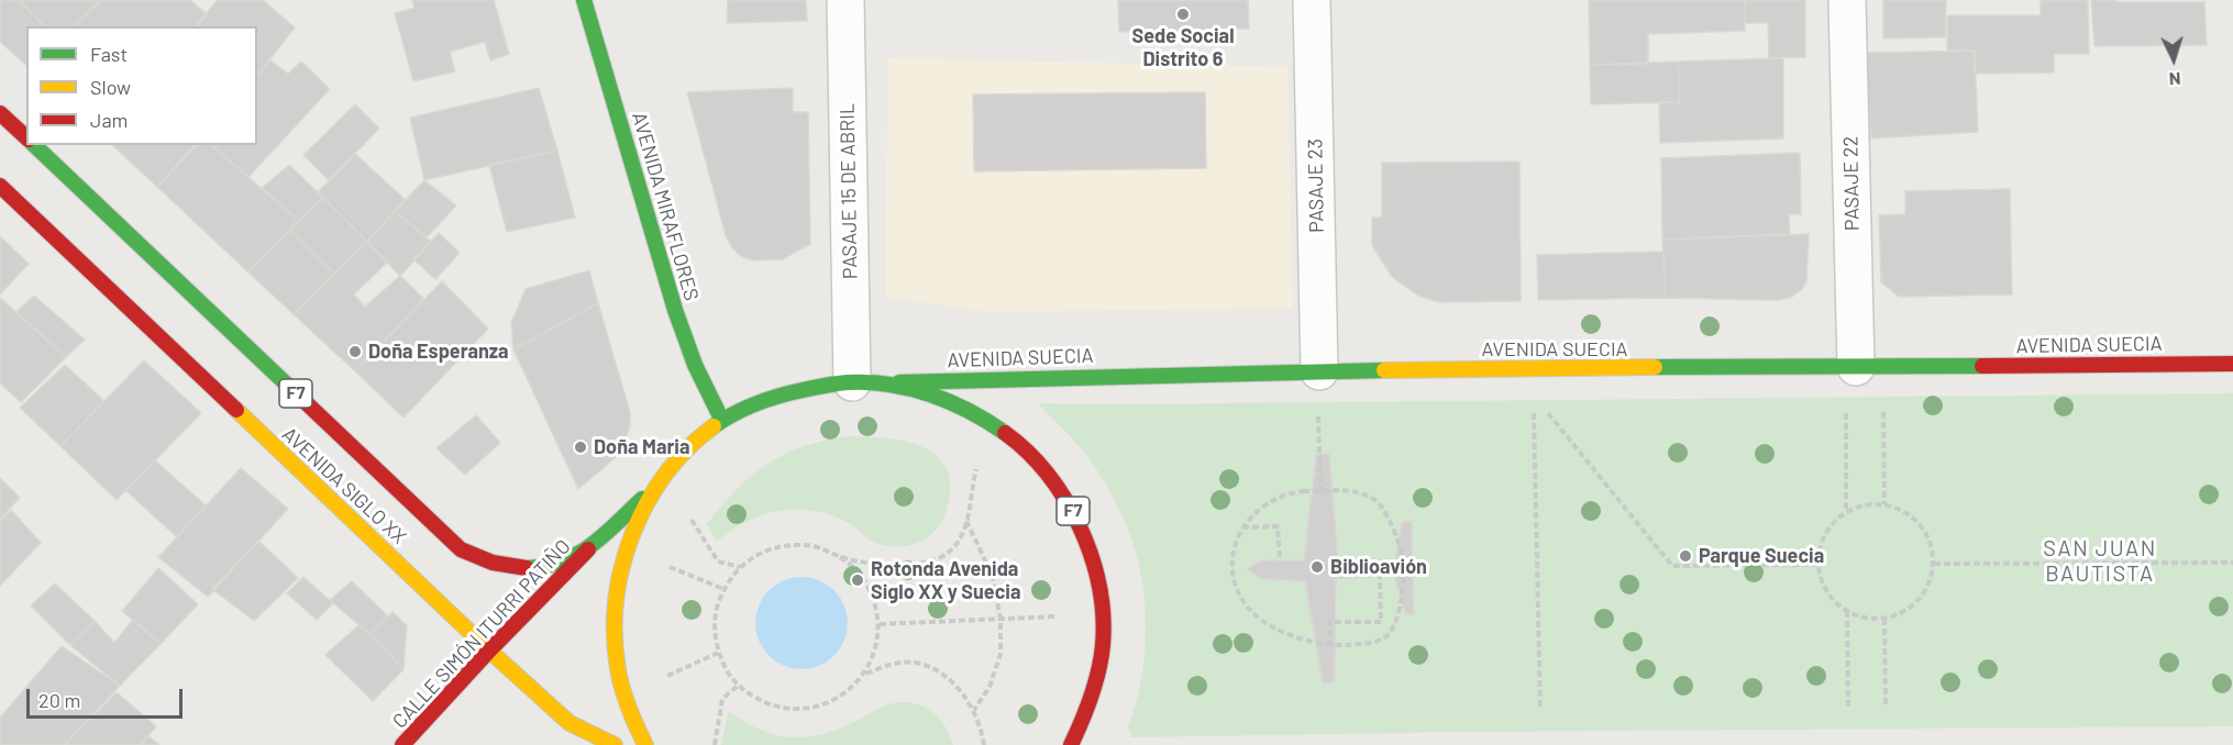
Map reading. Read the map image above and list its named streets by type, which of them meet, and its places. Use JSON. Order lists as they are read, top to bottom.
{
  "streets": {
    "main road": [
      "AVENIDA MIRAFLORES",
      "AVENIDA SUECIA",
      "F7",
      "AVENIDA SIGLO XX",
      "CALLE SIMÓN ITURRI PATIÑO"
    ],
    "street": ["PASAJE 22", "PASAJE 23", "PASAJE 15 DE ABRIL"]
  },
  "crossings": [
    ["PASAJE 22", "AVENIDA SUECIA"],
    ["PASAJE 23", "AVENIDA SUECIA"],
    ["PASAJE 15 DE ABRIL", "AVENIDA SUECIA"],
    ["PASAJE 15 DE ABRIL", "F7"],
    ["AVENIDA MIRAFLORES", "F7"],
    ["AVENIDA SUECIA", "F7"],
    ["F7", "AVENIDA SIGLO XX"],
    ["AVENIDA SIGLO XX", "CALLE SIMÓN ITURRI PATIÑO"]
  ],
  "districts": ["SAN JUAN BAUTISTA"],
  "places": [
    "Sede Social Distrito 6",
    "Doña Esperanza",
    "Doña Maria",
    "Parque Suecia",
    "Biblioavión",
    "Rotonda Avenida Siglo XX y Suecia"
  ],
  "legend": ["Fast", "Slow", "Jam"],
  "scale_bar": "20 m",
  "north": "bottom"
}
